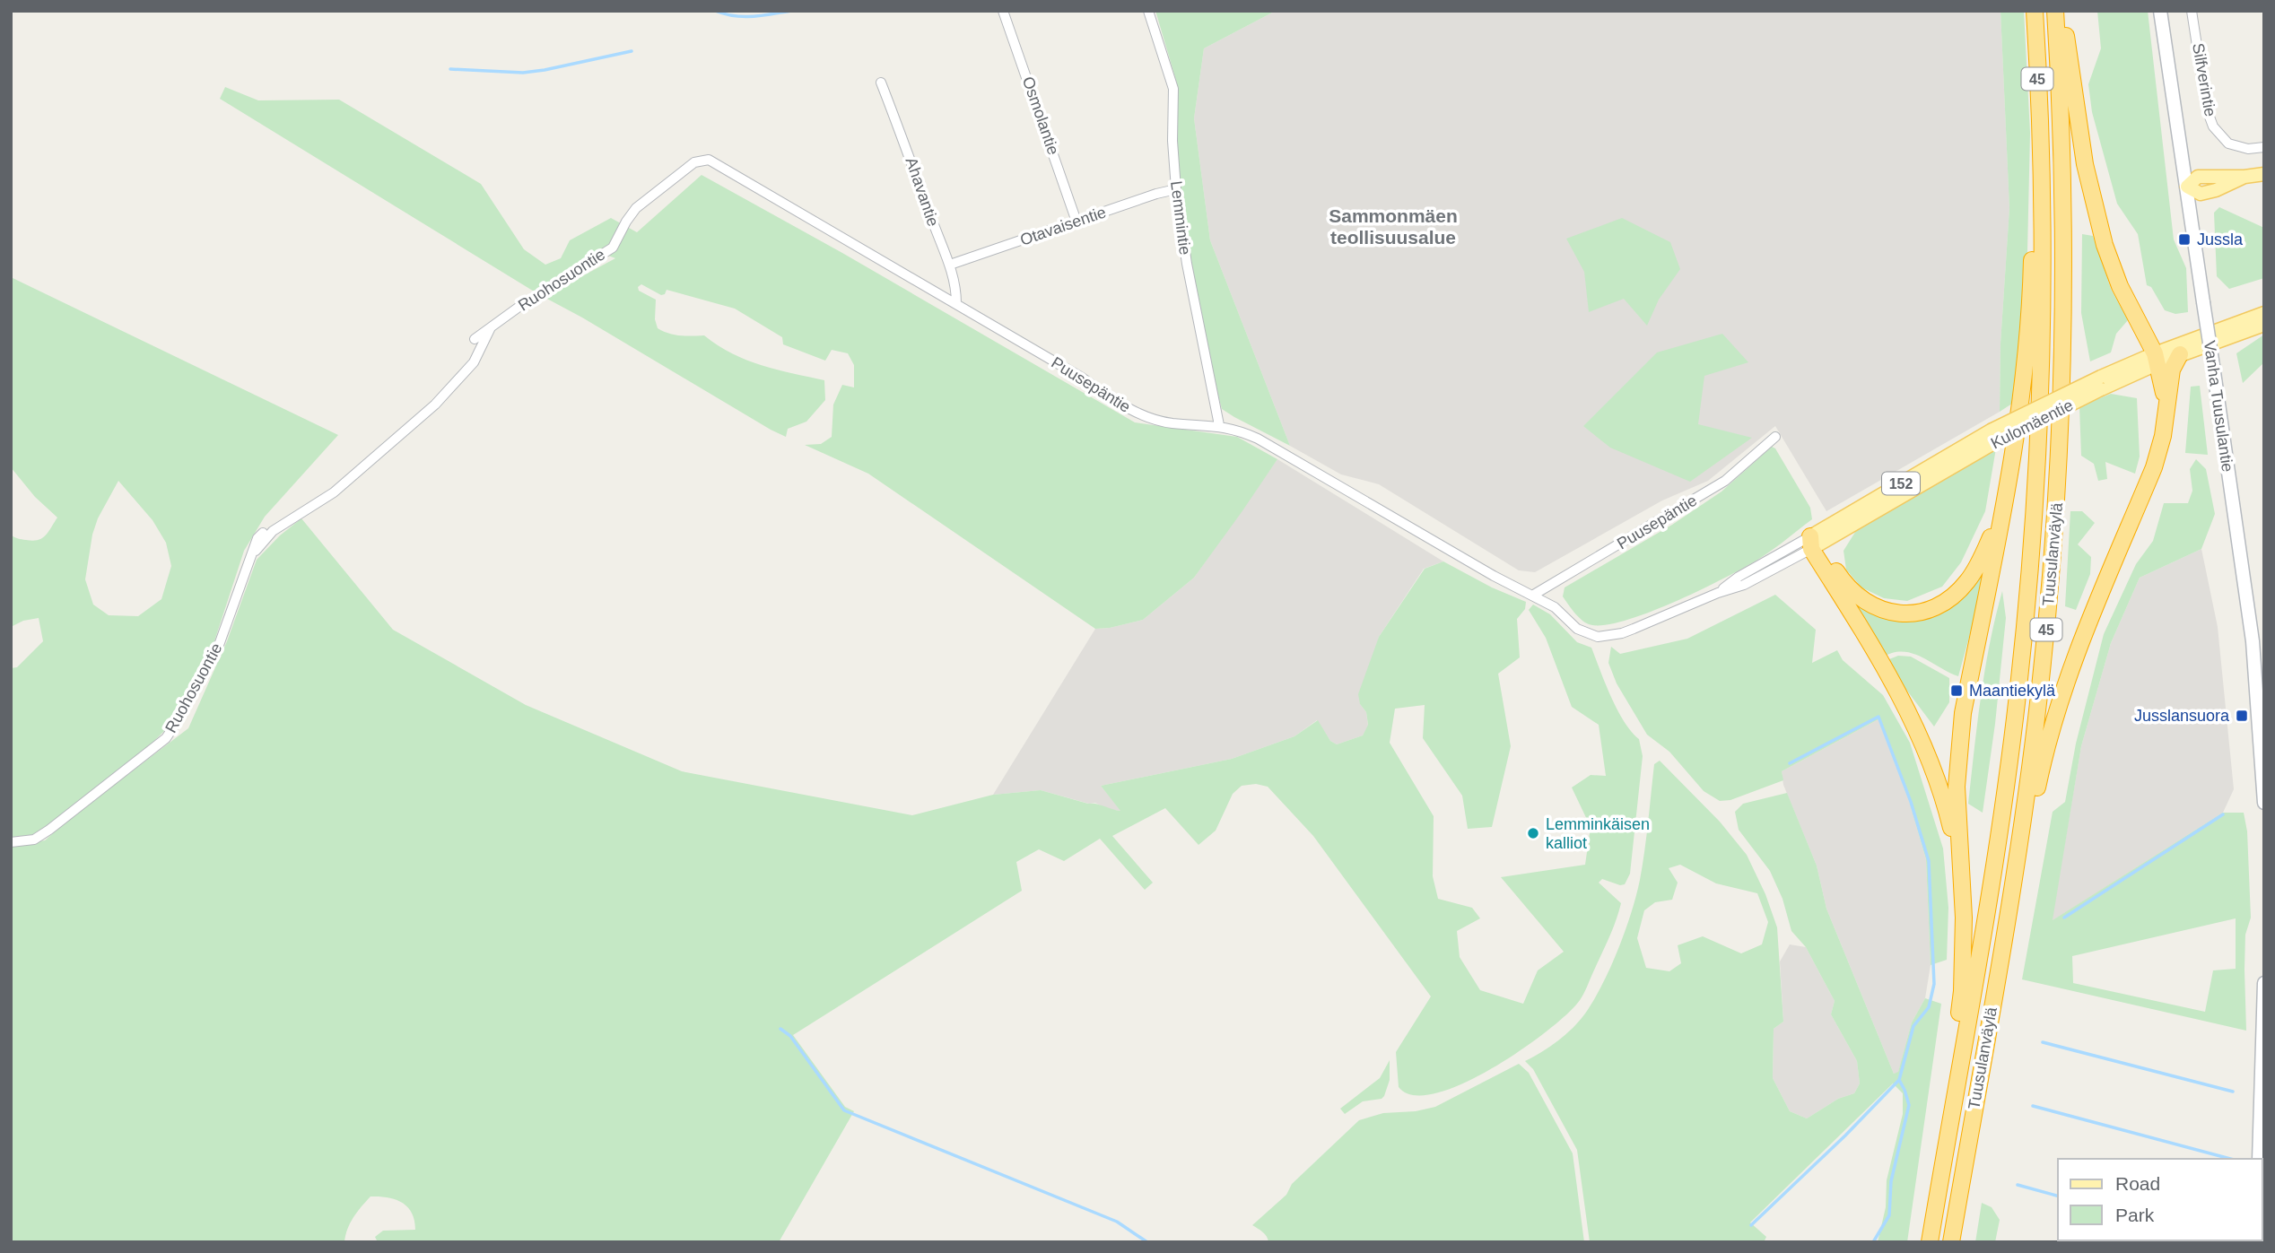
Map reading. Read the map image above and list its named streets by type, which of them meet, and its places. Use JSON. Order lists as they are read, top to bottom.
{
  "streets": {
    "highway": ["45", "Tuusulanväylä"],
    "main road": ["Vanha Tuusulantie", "Kulomäentie", "152"],
    "street": [
      "Silfverintie",
      "Osmolantie",
      "Ahavantie",
      "Lemmintie",
      "Otavaisentie",
      "Ruohosuontie",
      "Puusepäntie"
    ]
  },
  "crossings": [
    ["Osmolantie", "Otavaisentie"],
    ["Ahavantie", "Otavaisentie"],
    ["Ahavantie", "Puusepäntie"],
    ["Lemmintie", "Otavaisentie"],
    ["Lemmintie", "Puusepäntie"],
    ["Ruohosuontie", "Puusepäntie"],
    ["Puusepäntie", "Kulomäentie"]
  ],
  "districts": ["Sammonmäen teollisuusalue"],
  "places": {
    "transit": ["Jussla", "Maantiekylä", "Jusslansuora"],
    "other": ["Lemminkäisen kalliot"]
  },
  "legend": ["Road", "Park"]
}
